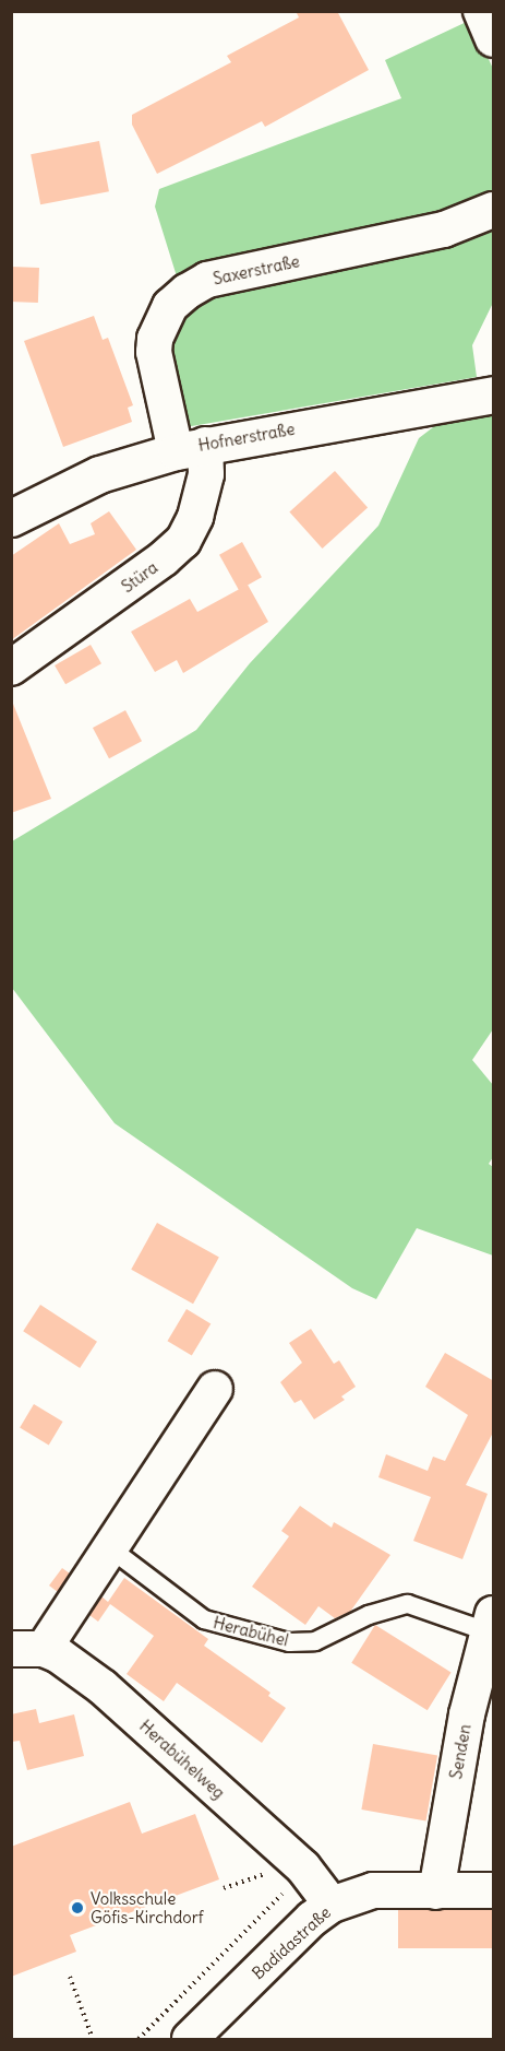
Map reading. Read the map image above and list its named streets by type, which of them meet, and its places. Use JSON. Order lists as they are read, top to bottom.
{
  "streets": {
    "main road": ["Hofnerstraße"],
    "street": [
      "Saxerstraße",
      "Stüra",
      "Senden",
      "Herabühelweg",
      "Badidastraße"
    ],
    "lane": ["Herabühel"]
  },
  "crossings": [
    ["Saxerstraße", "Hofnerstraße"],
    ["Saxerstraße", "Stüra"],
    ["Hofnerstraße", "Stüra"],
    ["Herabühel", "Senden"],
    ["Senden", "Badidastraße"],
    ["Herabühelweg", "Badidastraße"]
  ],
  "places": ["Volksschule Göfis-Kirchdorf"]
}
